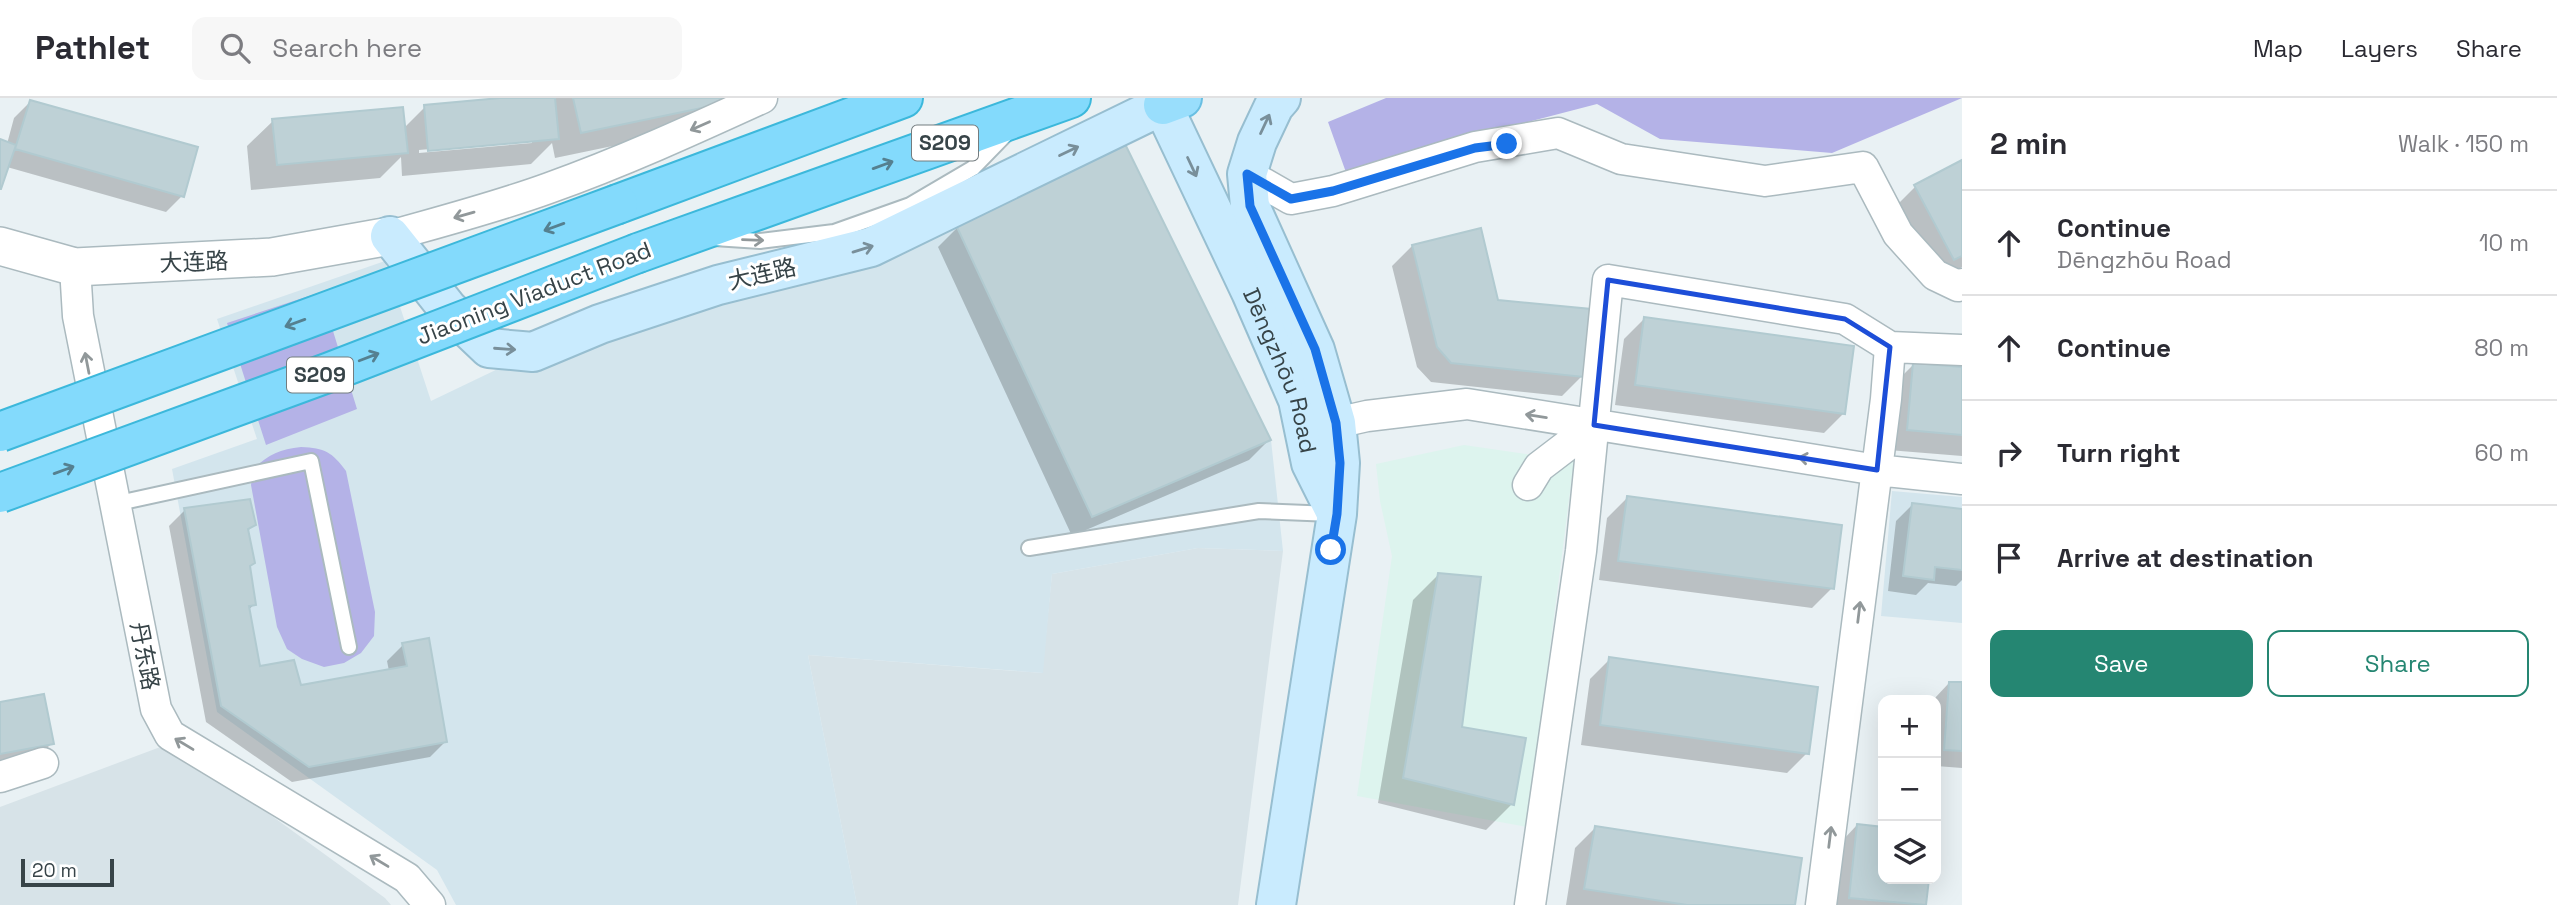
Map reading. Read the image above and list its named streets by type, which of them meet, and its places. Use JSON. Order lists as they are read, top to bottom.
{
  "streets": {
    "highway": ["S209", "Jiaoning Viaduct Road"],
    "main road": ["大连路", "Dēngzhōu Road"],
    "street": ["丹东路"]
  },
  "crossings": [
    ["大连路", "Dēngzhōu Road"],
    ["大连路", "丹东路"]
  ],
  "one_way": ["丹东路"],
  "scale_bar": "20 m",
  "page": {
    "header": "Pathlet",
    "search": "Search here",
    "nav": ["Map", "Layers", "Share"],
    "heading": ["2 min", "Walk · 150 m"],
    "list": [
      ["Continue", "Dēngzhōu Road", "10 m"],
      ["Continue", "80 m"],
      ["Turn right", "60 m"],
      "Arrive at destination"
    ],
    "buttons": ["Save", "Share"],
    "map_buttons": ["+", "−"],
    "scale": "20 m"
  }
}
